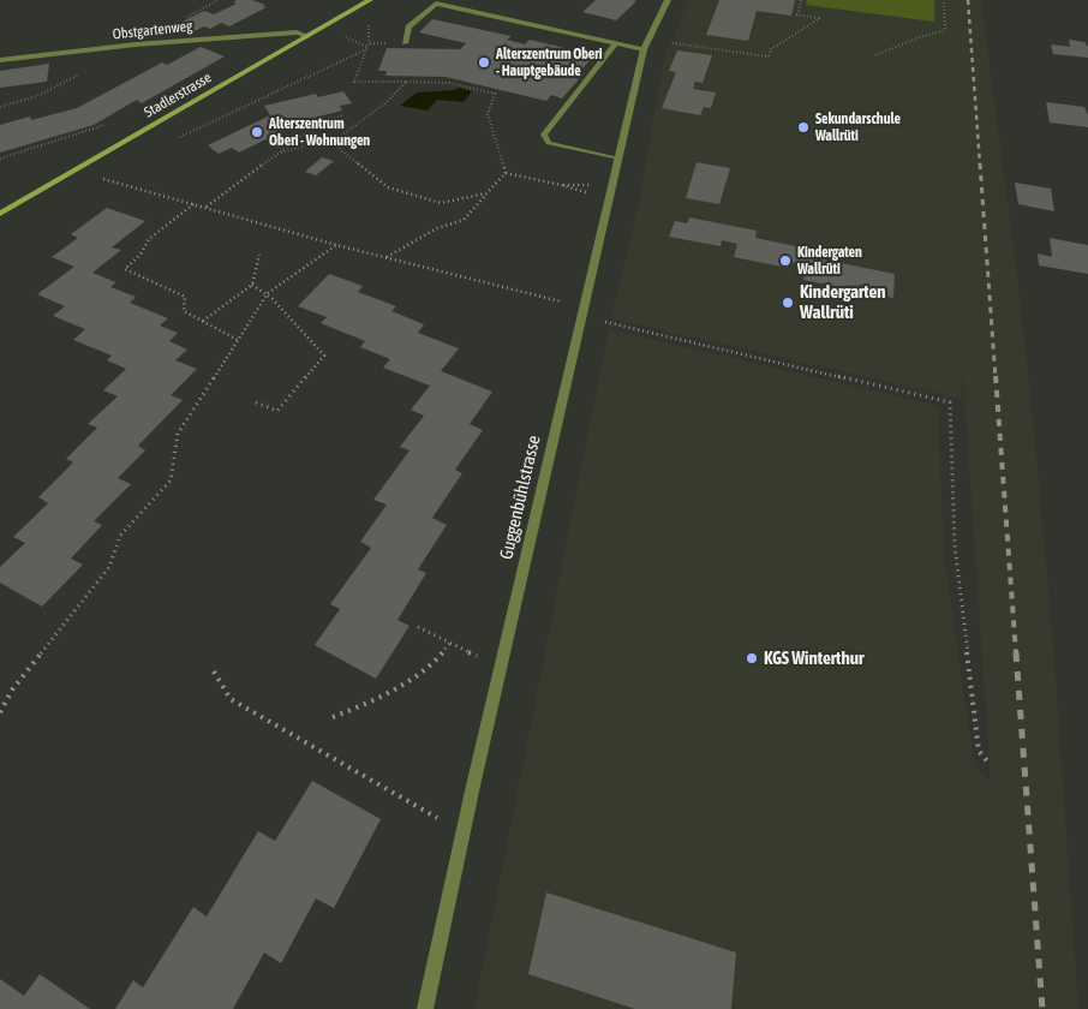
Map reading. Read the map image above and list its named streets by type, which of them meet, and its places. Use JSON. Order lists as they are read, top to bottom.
{
  "streets": {
    "main road": ["Stadlerstrasse"],
    "street": ["Obstgartenweg", "Guggenbühlstrasse"]
  },
  "crossings": [
    ["Obstgartenweg", "Stadlerstrasse"]
  ],
  "places": [
    "Alterszentrum Oberi - Hauptgebäude",
    "Sekundarschule Wallrüti",
    "Alterszentrum Oberi - Wohnungen",
    "Kindergaten Wallrüti",
    "Kindergarten Wallrüti",
    "KGS Winterthur"
  ]
}
